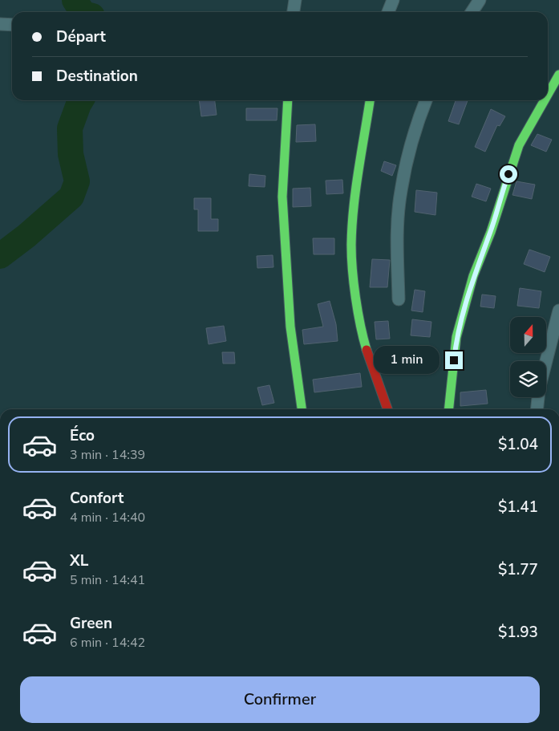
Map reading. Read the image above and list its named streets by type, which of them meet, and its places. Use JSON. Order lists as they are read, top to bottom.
{
  "north": "top",
  "page": {
    "banner": ["Départ", "Destination"],
    "bubble": "1 min",
    "list": [
      {
        "name": "Éco",
        "note": "3 min · 14:39",
        "value": "$1.04"
      },
      {
        "name": "Confort",
        "note": "4 min · 14:40",
        "value": "$1.41"
      },
      {
        "name": "XL",
        "note": "5 min · 14:41",
        "value": "$1.77"
      },
      {
        "name": "Green",
        "note": "6 min · 14:42",
        "value": "$1.93"
      }
    ],
    "buttons": "Confirmer"
  }
}
